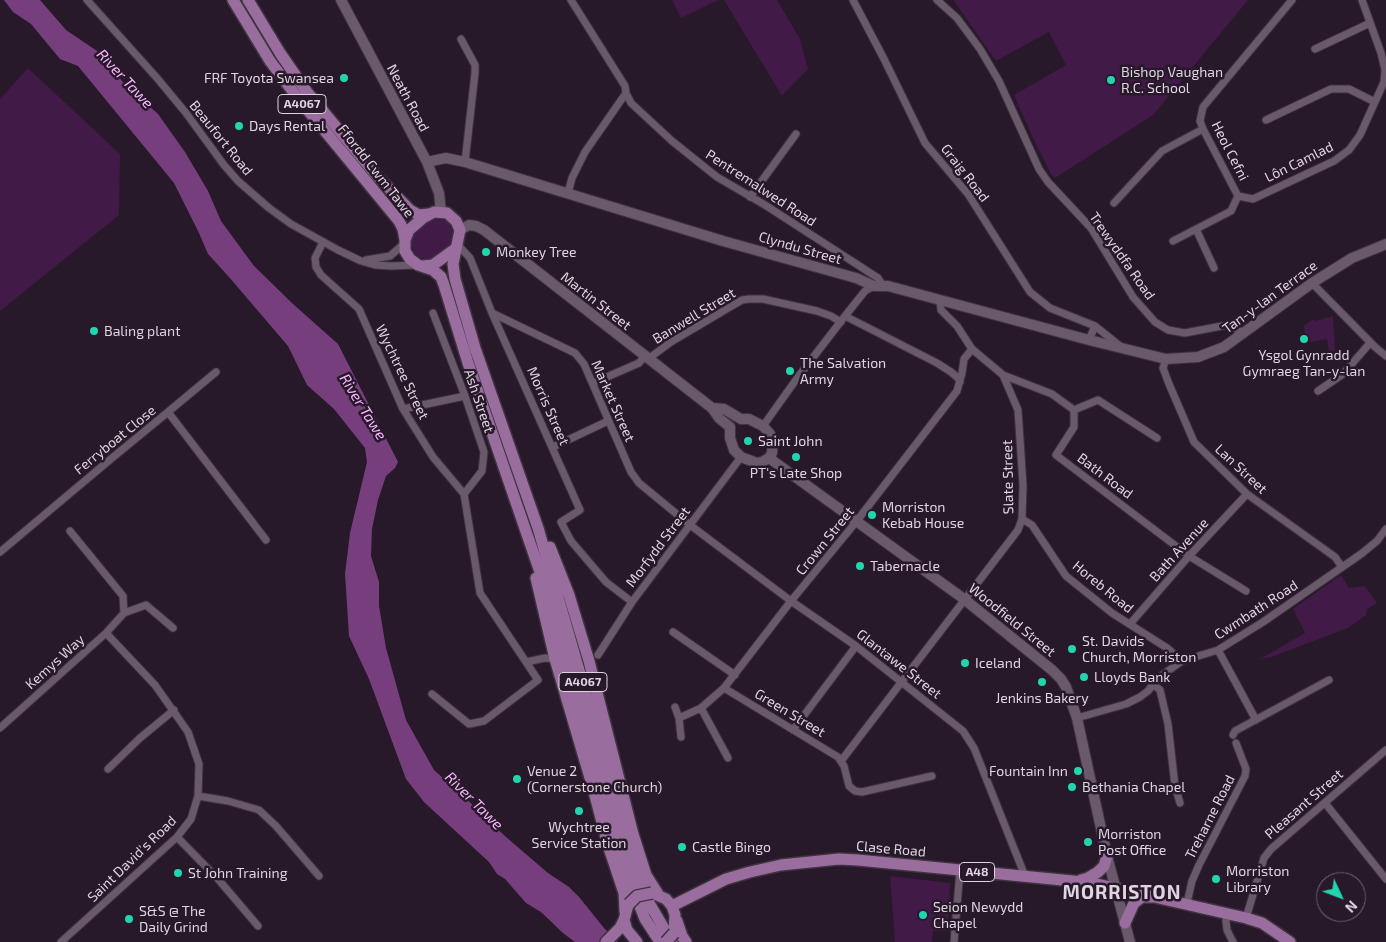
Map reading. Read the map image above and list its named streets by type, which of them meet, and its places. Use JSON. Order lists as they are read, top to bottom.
{
  "streets": {
    "main road": [
      "Neath Road",
      "A4067",
      "Ffordd Cwm Tawe",
      "Clyndu Street",
      "Tan-y-lan Terrace",
      "Martin Street",
      "Woodfield Street",
      "Clase Road",
      "A48"
    ],
    "street": [
      "Beaufort Road",
      "Heol Cefni",
      "Lôn Camlad",
      "Graig Road",
      "Pentremalwed Road",
      "Trewyddfa Road",
      "Banwell Street",
      "Wychtree Street",
      "Ash Street",
      "Market Street",
      "Morris Street",
      "Ferryboat Close",
      "Lan Street",
      "Bath Road",
      "Slate Street",
      "Crown Street",
      "Morfydd Street",
      "Bath Avenue",
      "Horeb Road",
      "Cwmbath Road",
      "Kemys Way",
      "Glantawe Street",
      "Green Street",
      "Pleasant Street",
      "Treharne Road",
      "Saint David's Road"
    ]
  },
  "crossings": [
    ["Neath Road", "A4067"],
    ["Neath Road", "Beaufort Road"],
    ["Neath Road", "Ffordd Cwm Tawe"],
    ["Neath Road", "Clyndu Street"],
    ["Neath Road", "Martin Street"],
    ["A4067", "Beaufort Road"],
    ["A4067", "Ffordd Cwm Tawe"],
    ["A4067", "Martin Street"],
    ["Beaufort Road", "Ffordd Cwm Tawe"],
    ["Beaufort Road", "Martin Street"],
    ["Beaufort Road", "Wychtree Street"],
    ["Heol Cefni", "Lôn Camlad"],
    ["Ffordd Cwm Tawe", "Martin Street"],
    ["Graig Road", "Clyndu Street"],
    ["Pentremalwed Road", "Clyndu Street"],
    ["Clyndu Street", "Tan-y-lan Terrace"],
    ["Clyndu Street", "Lan Street"],
    ["Trewyddfa Road", "Tan-y-lan Terrace"],
    ["Tan-y-lan Terrace", "Lan Street"],
    ["Martin Street", "Banwell Street"],
    ["Banwell Street", "Market Street"],
    ["Banwell Street", "Crown Street"],
    ["Wychtree Street", "Ash Street"],
    ["Market Street", "Morris Street"],
    ["Market Street", "Morfydd Street"],
    ["Market Street", "Glantawe Street"],
    ["Morris Street", "Morfydd Street"],
    ["Lan Street", "Bath Avenue"],
    ["Lan Street", "Cwmbath Road"],
    ["Bath Road", "Bath Avenue"],
    ["Slate Street", "Horeb Road"],
    ["Slate Street", "Woodfield Street"],
    ["Slate Street", "Glantawe Street"],
    ["Slate Street", "Green Street"],
    ["Crown Street", "Woodfield Street"],
    ["Crown Street", "Glantawe Street"],
    ["Crown Street", "Green Street"],
    ["Morfydd Street", "Woodfield Street"],
    ["Morfydd Street", "Glantawe Street"],
    ["Bath Avenue", "Horeb Road"],
    ["Horeb Road", "Cwmbath Road"],
    ["Cwmbath Road", "Woodfield Street"],
    ["Woodfield Street", "Clase Road"],
    ["Woodfield Street", "A48"],
    ["Kemys Way", "Saint David's Road"],
    ["Glantawe Street", "Clase Road"],
    ["Pleasant Street", "A48"],
    ["Treharne Road", "A48"],
    ["Clase Road", "A48"]
  ],
  "districts": ["MORRISTON"],
  "water": ["River Tawe"],
  "places": [
    "FRF Toyota Swansea",
    "Bishop Vaughan R.C. School",
    "Days Rental",
    "Monkey Tree",
    "Baling plant",
    "Ysgol Gynradd Gymraeg Tan-y-lan",
    "The Salvation Army",
    "Saint John",
    "PT's Late Shop",
    "Morriston Kebab House",
    "Tabernacle",
    "St. Davids Church, Morriston",
    "Iceland",
    "Lloyds Bank",
    "Jenkins Bakery",
    "Fountain Inn",
    "Venue 2 (Cornerstone Church)",
    "Bethania Chapel",
    "Wychtree Service Station",
    "Morriston Post Office",
    "Castle Bingo",
    "St John Training",
    "Morriston Library",
    "Seion Newydd Chapel",
    "S&S @ The Daily Grind"
  ],
  "north": "bottom right"
}
